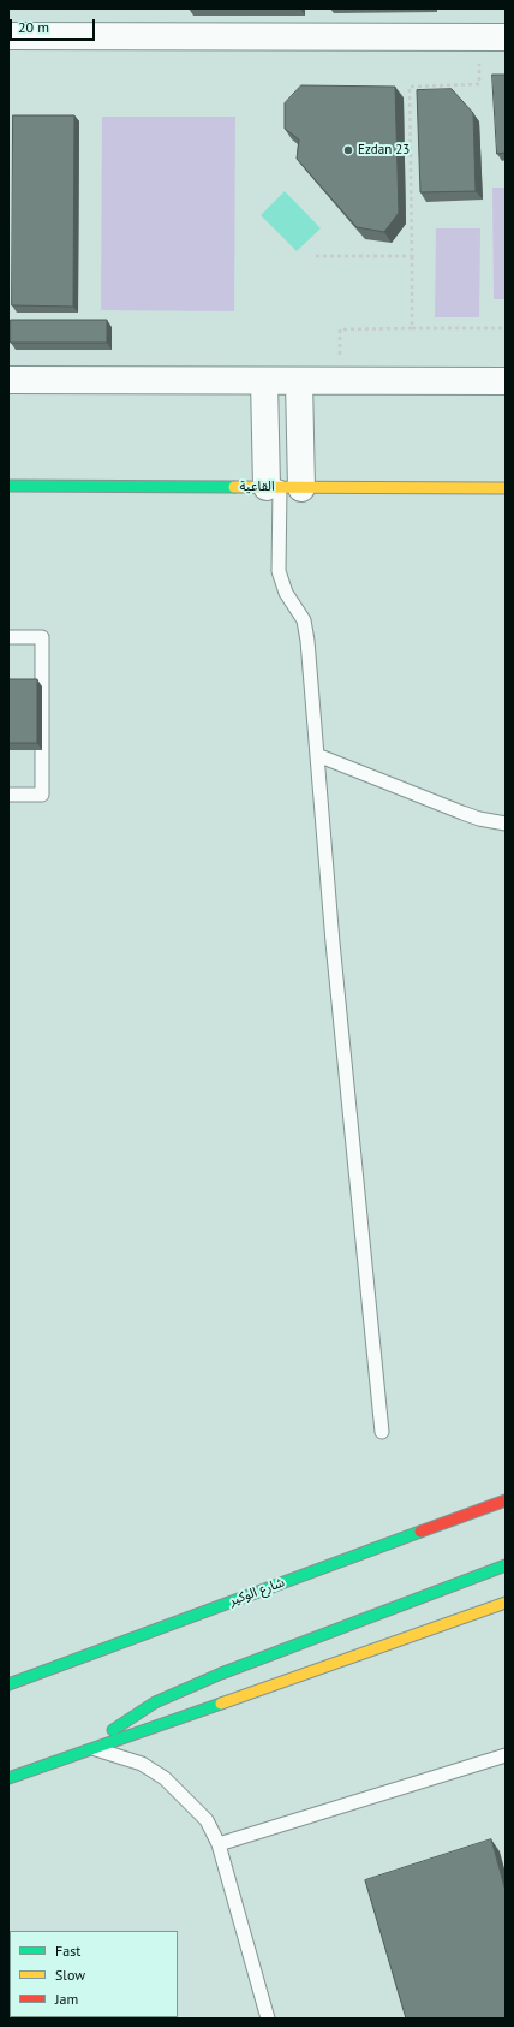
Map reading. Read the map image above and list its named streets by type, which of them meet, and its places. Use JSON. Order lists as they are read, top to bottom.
{
  "streets": {
    "main road": ["القاعية", "شارع الوكير"]
  },
  "places": ["Ezdan 23"],
  "legend": ["Fast", "Slow", "Jam"],
  "scale_bar": "20 m"
}
